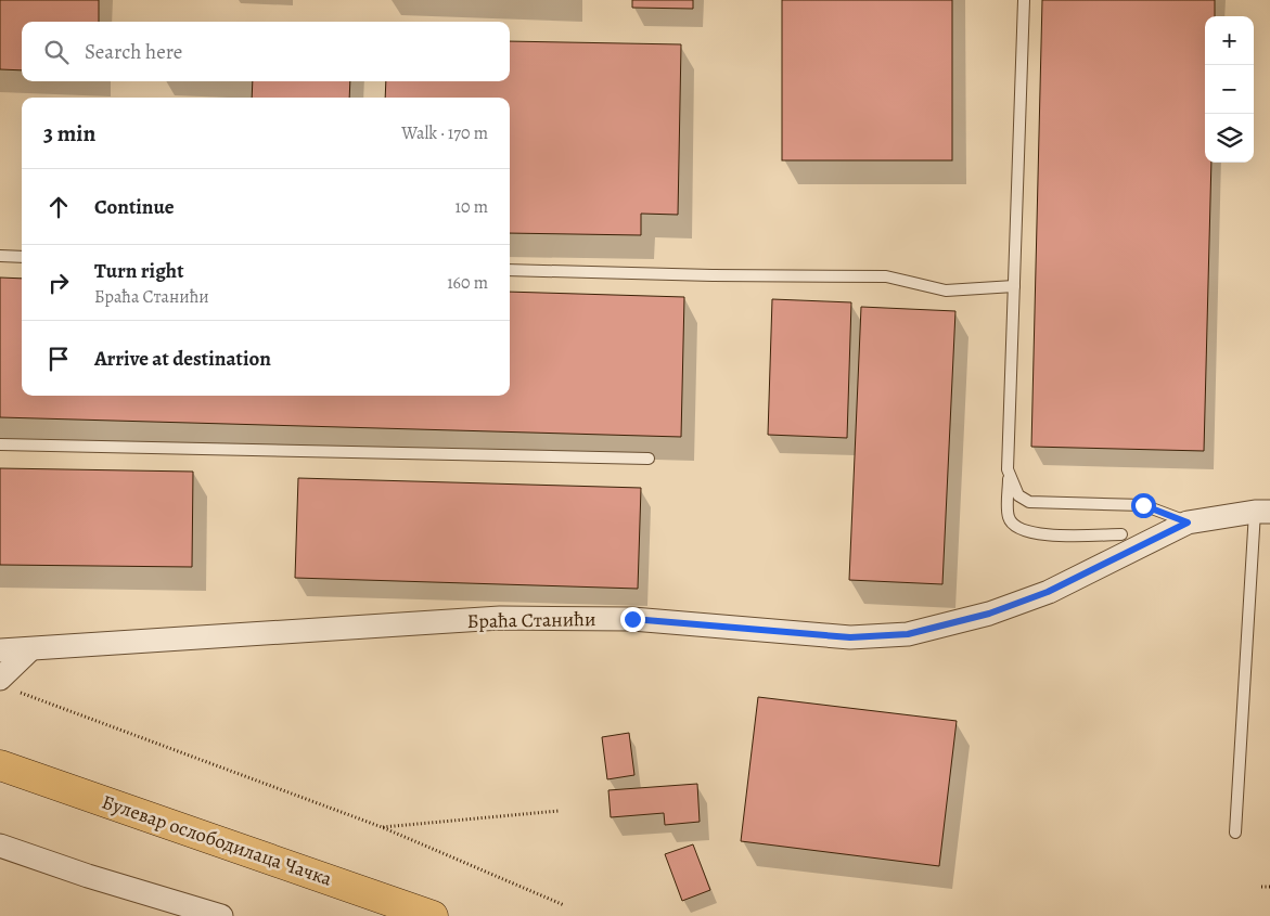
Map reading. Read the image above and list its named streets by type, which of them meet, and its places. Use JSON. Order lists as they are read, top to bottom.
{
  "streets": {
    "main road": ["Булевар ослободилаца Чачка"],
    "street": ["Браћа Станићи"]
  },
  "page": {
    "map_buttons": ["+", "−"],
    "search": "Search here",
    "heading": ["3 min", "Walk · 170 m"],
    "list": [
      ["Continue", "10 m"],
      ["Turn right", "Браћа Станићи", "160 m"],
      "Arrive at destination"
    ]
  }
}
